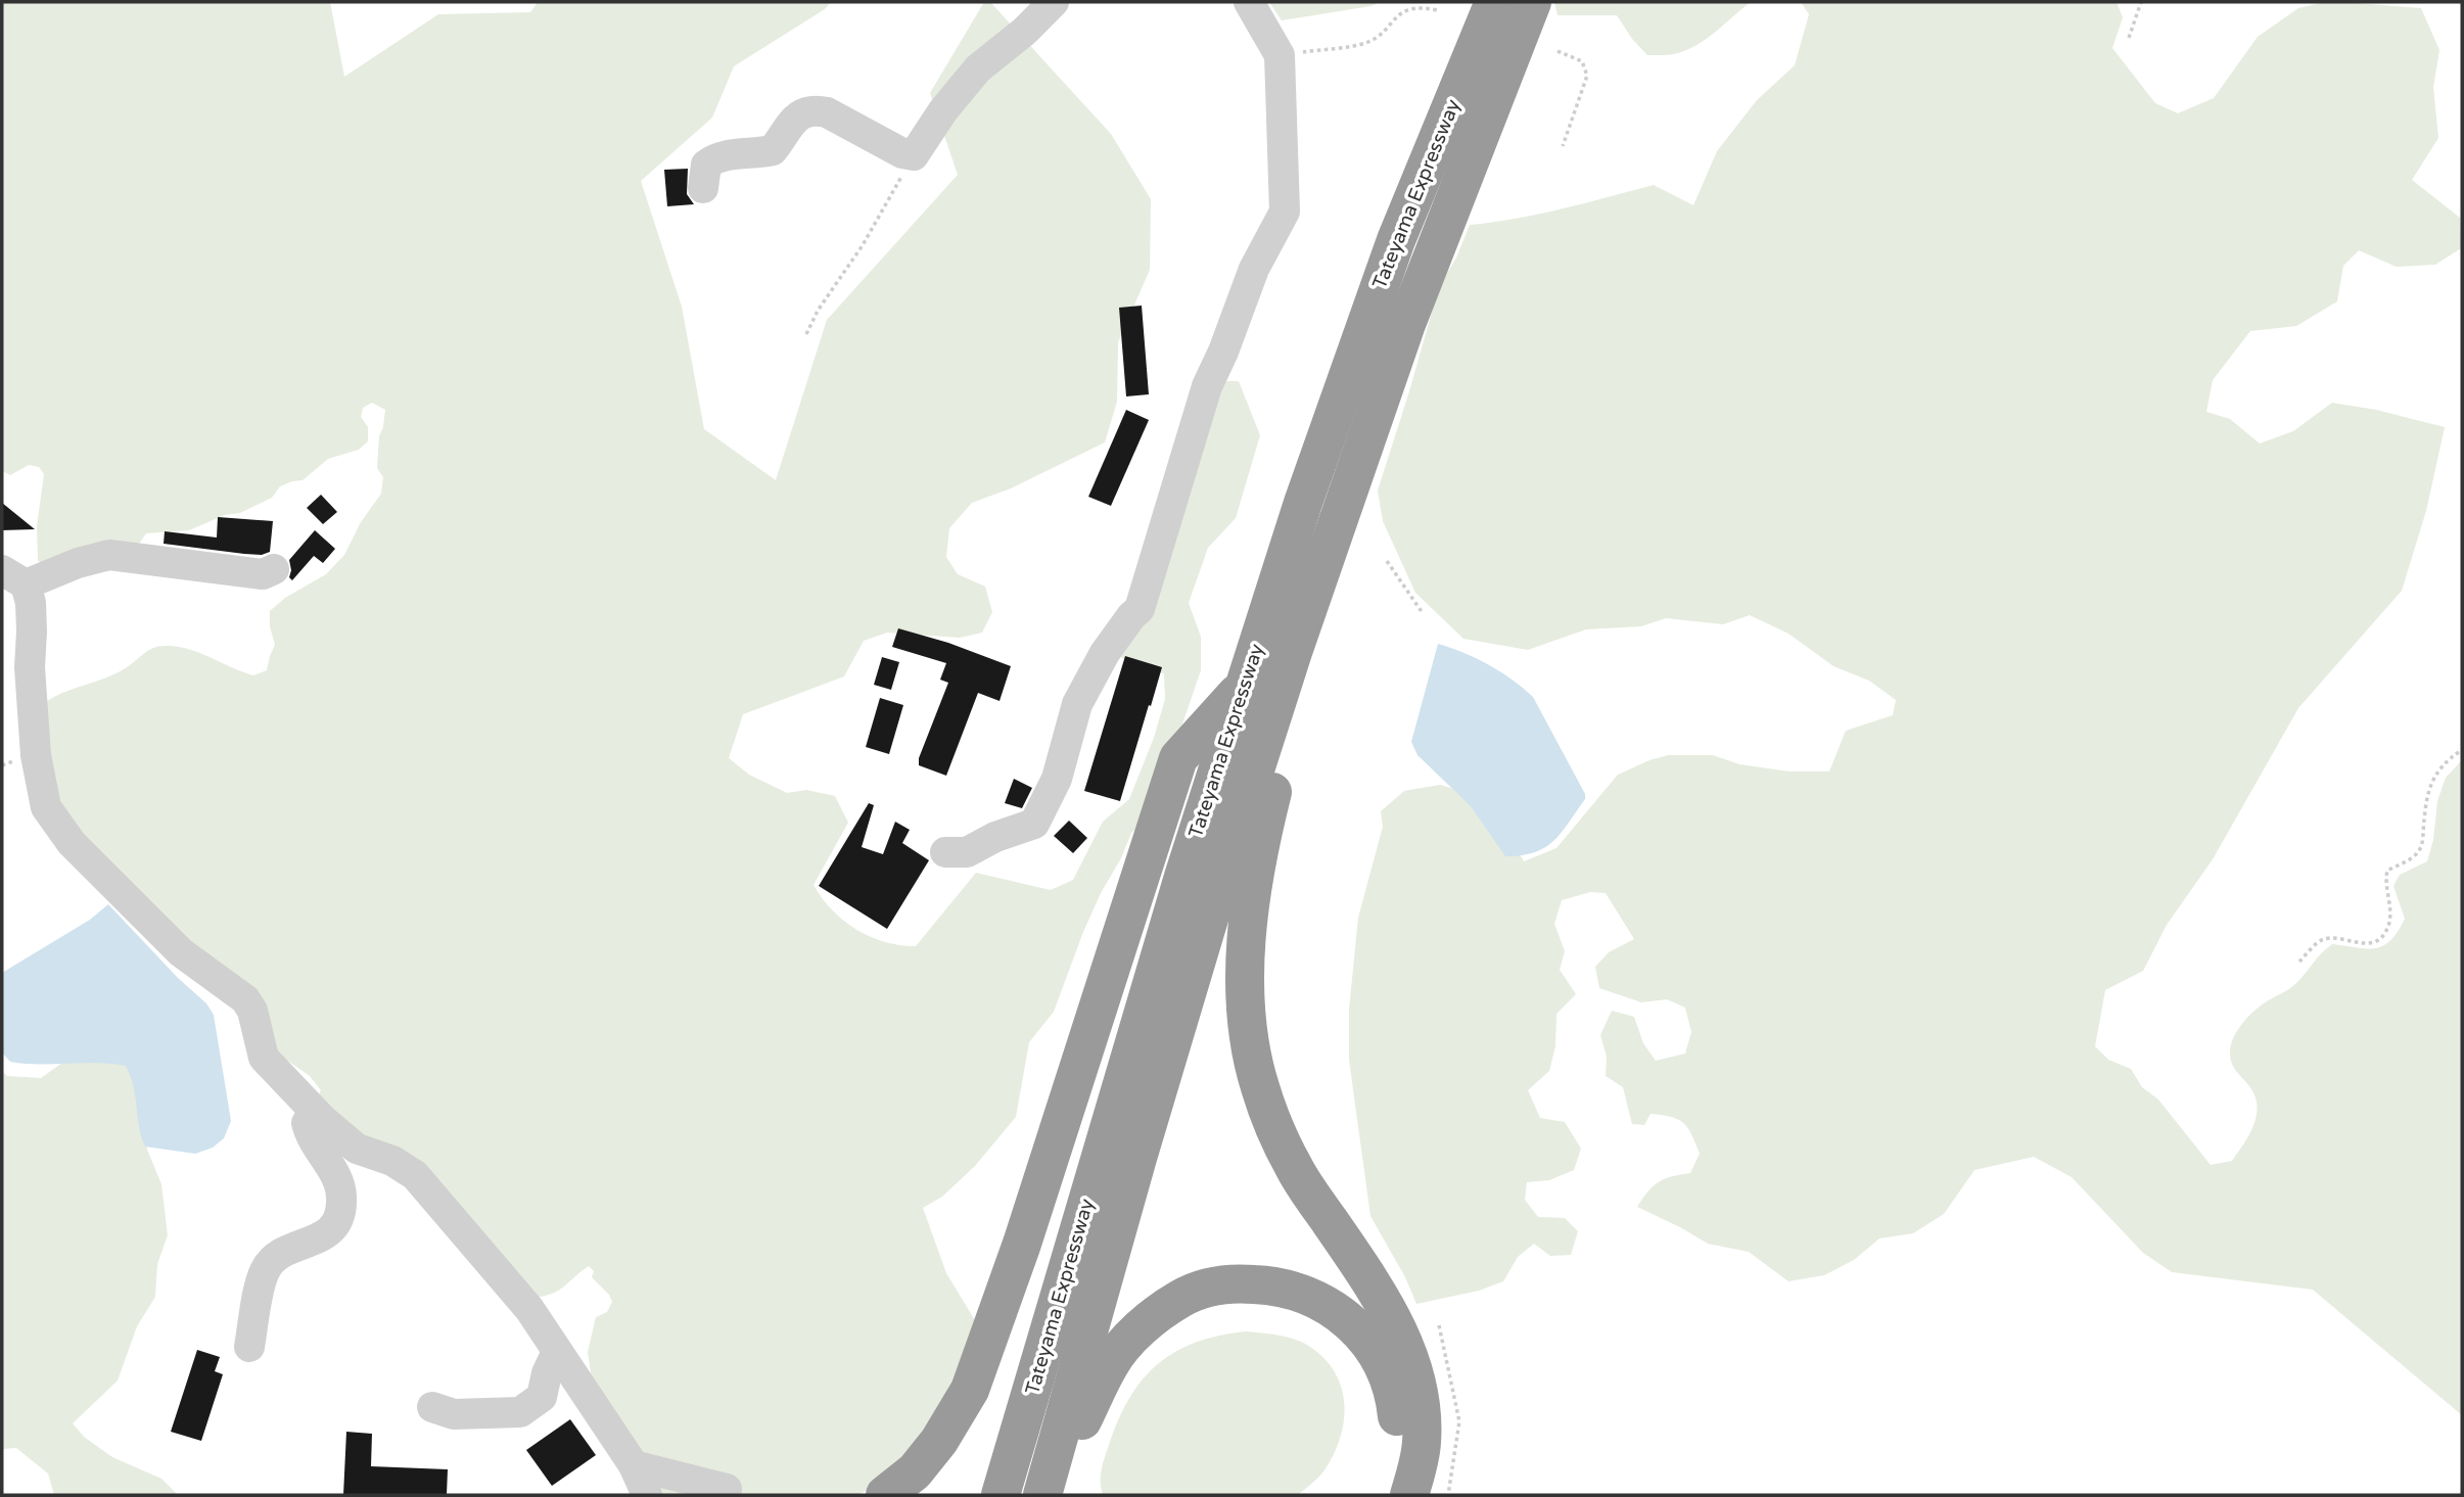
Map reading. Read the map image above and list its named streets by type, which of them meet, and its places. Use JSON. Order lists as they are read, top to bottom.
{
  "streets": {
    "highway": ["Tateyama Expressway"]
  }
}
